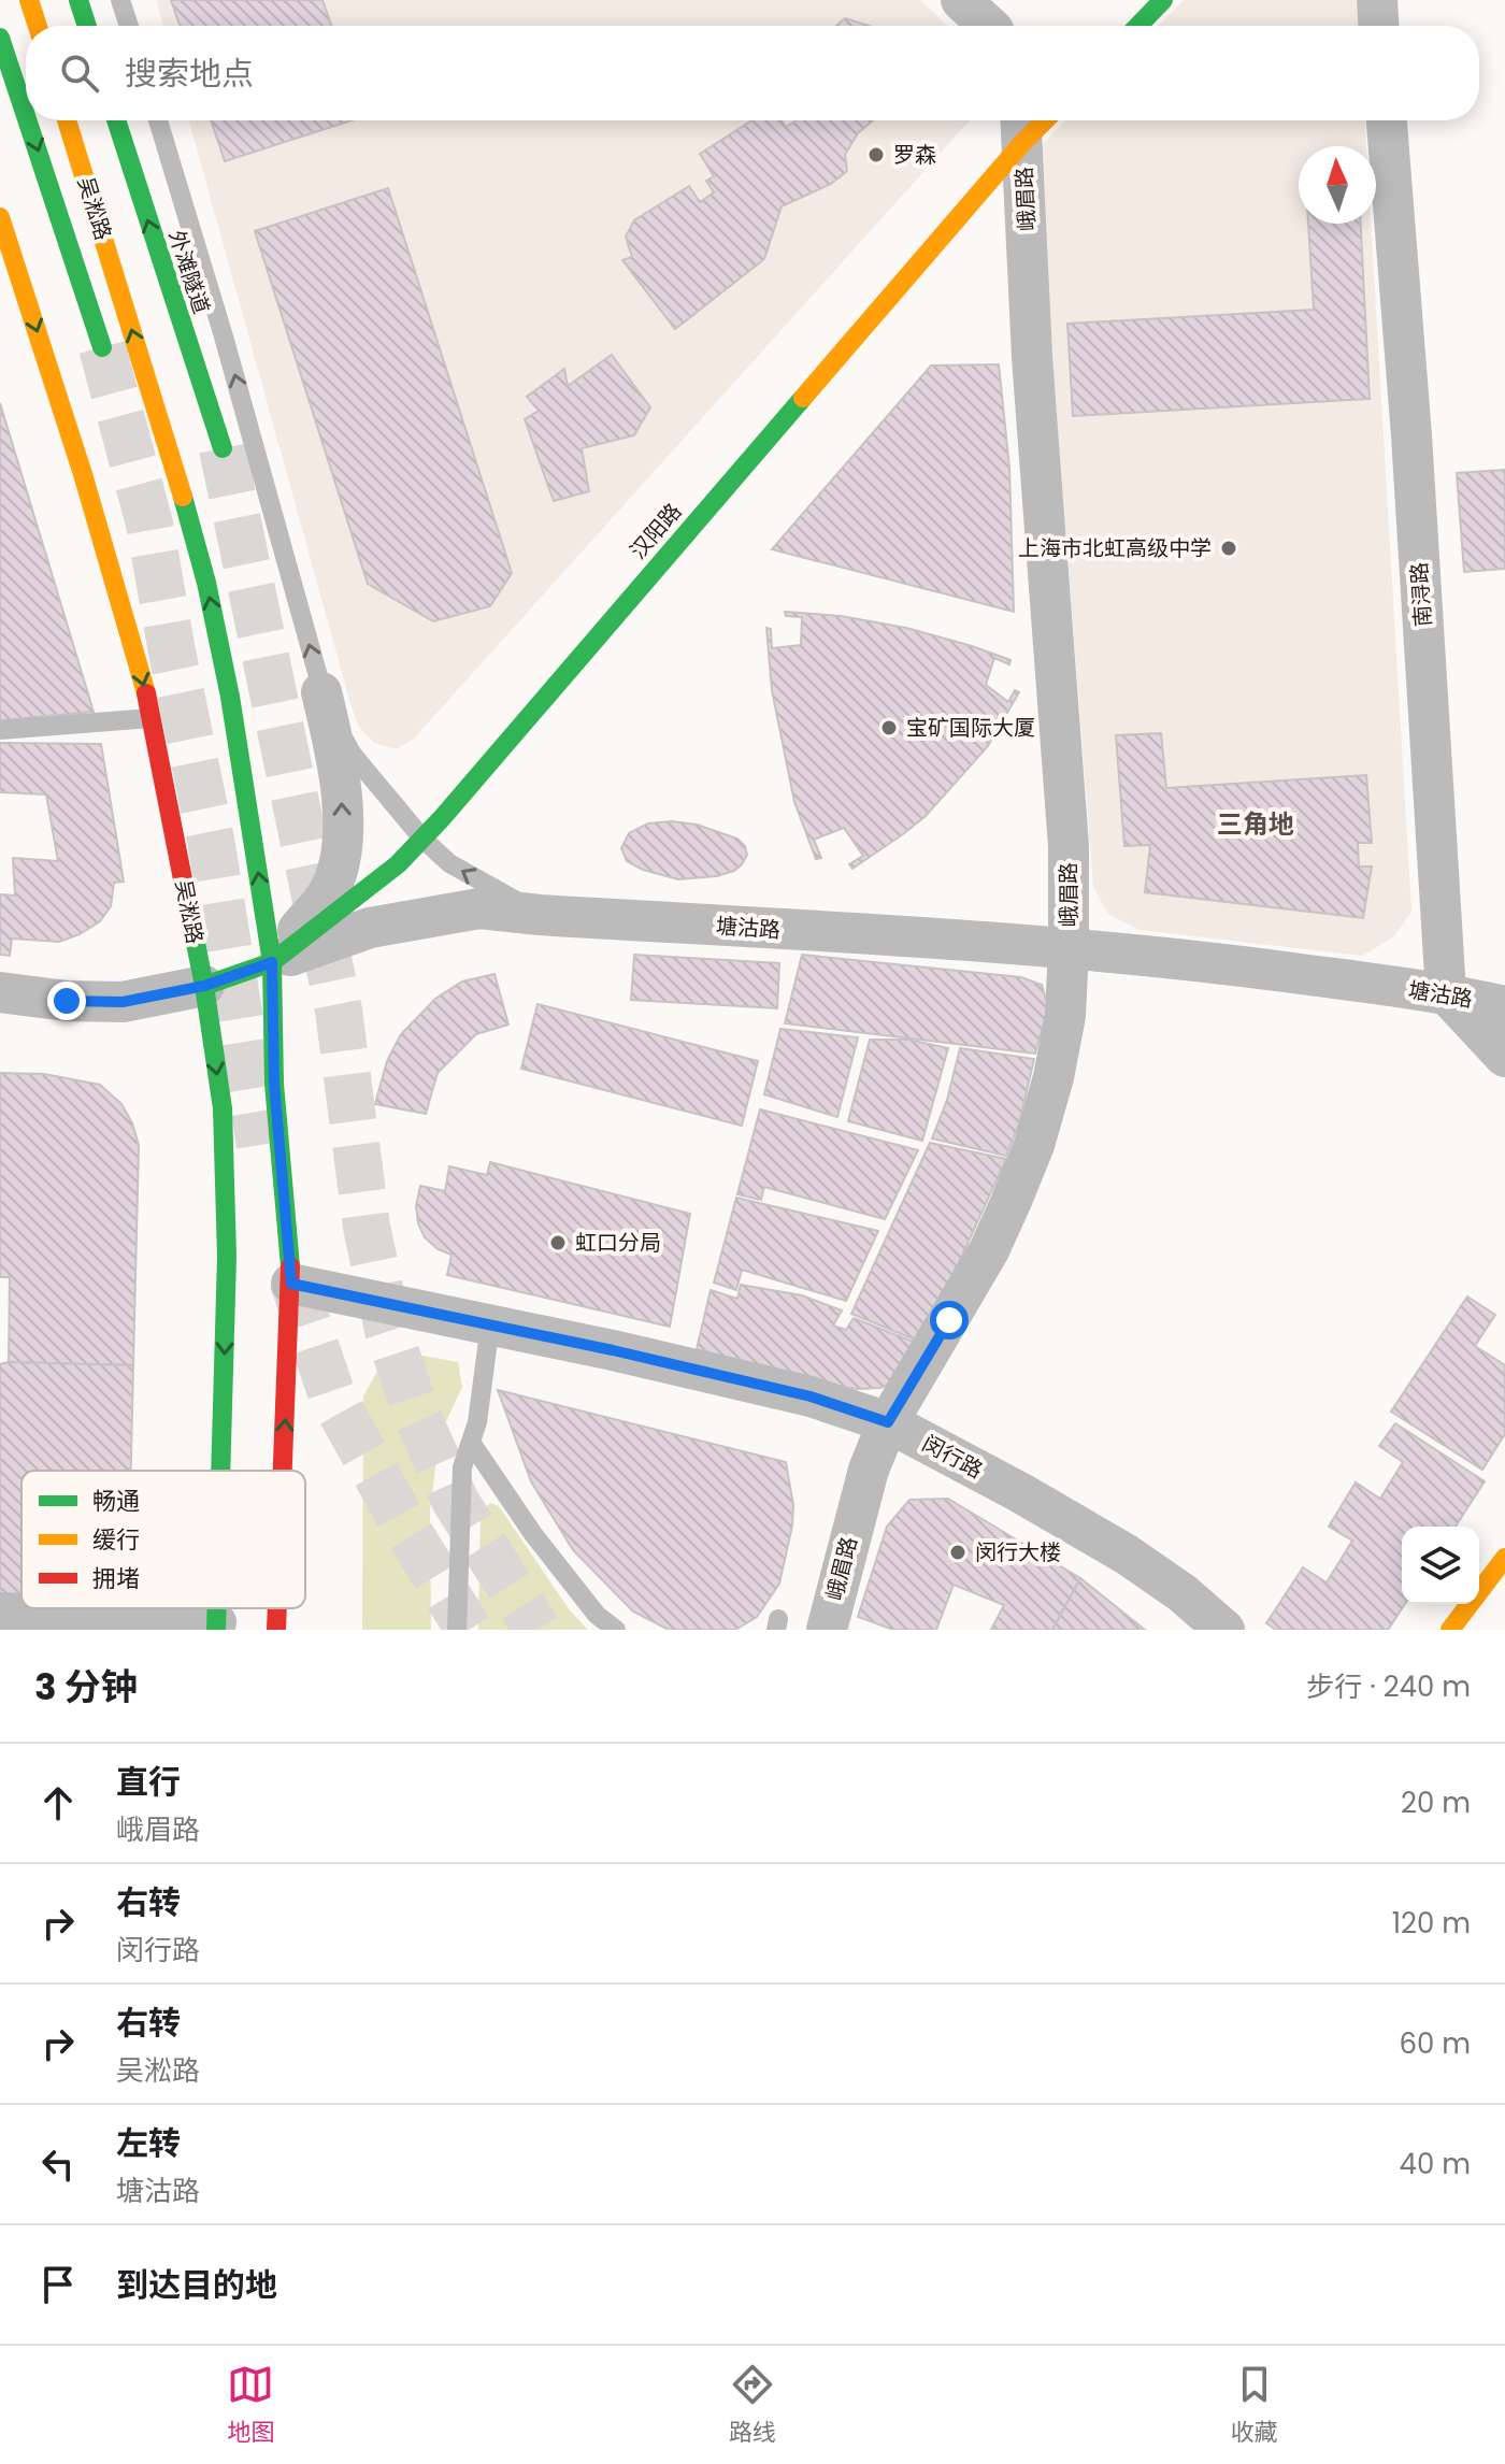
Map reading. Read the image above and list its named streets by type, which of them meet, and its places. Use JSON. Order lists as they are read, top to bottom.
{
  "streets": {
    "main road": [
      "吴淞路",
      "外滩隧道",
      "汉阳路",
      "塘沽路"
    ],
    "street": ["峨眉路", "南浔路", "闵行路"]
  },
  "crossings": [
    ["峨眉路", "汉阳路"],
    ["峨眉路", "塘沽路"],
    ["峨眉路", "闵行路"],
    ["吴淞路", "汉阳路"],
    ["吴淞路", "塘沽路"],
    ["吴淞路", "闵行路"],
    ["汉阳路", "塘沽路"],
    ["南浔路", "塘沽路"]
  ],
  "districts": ["三角地"],
  "places": [
    "罗森",
    "上海市北虹高级中学",
    "宝矿国际大厦",
    "虹口分局",
    "闵行大楼"
  ],
  "legend": ["畅通", "缓行", "拥堵"],
  "north": "top",
  "page": {
    "search": "搜索地点",
    "heading": ["3 分钟", "步行 · 240 m"],
    "list": [
      ["直行", "峨眉路", "20 m"],
      ["右转", "闵行路", "120 m"],
      ["右转", "吴淞路", "60 m"],
      ["左转", "塘沽路", "40 m"],
      "到达目的地"
    ],
    "nav": ["地图", "路线", "收藏"]
  }
}
